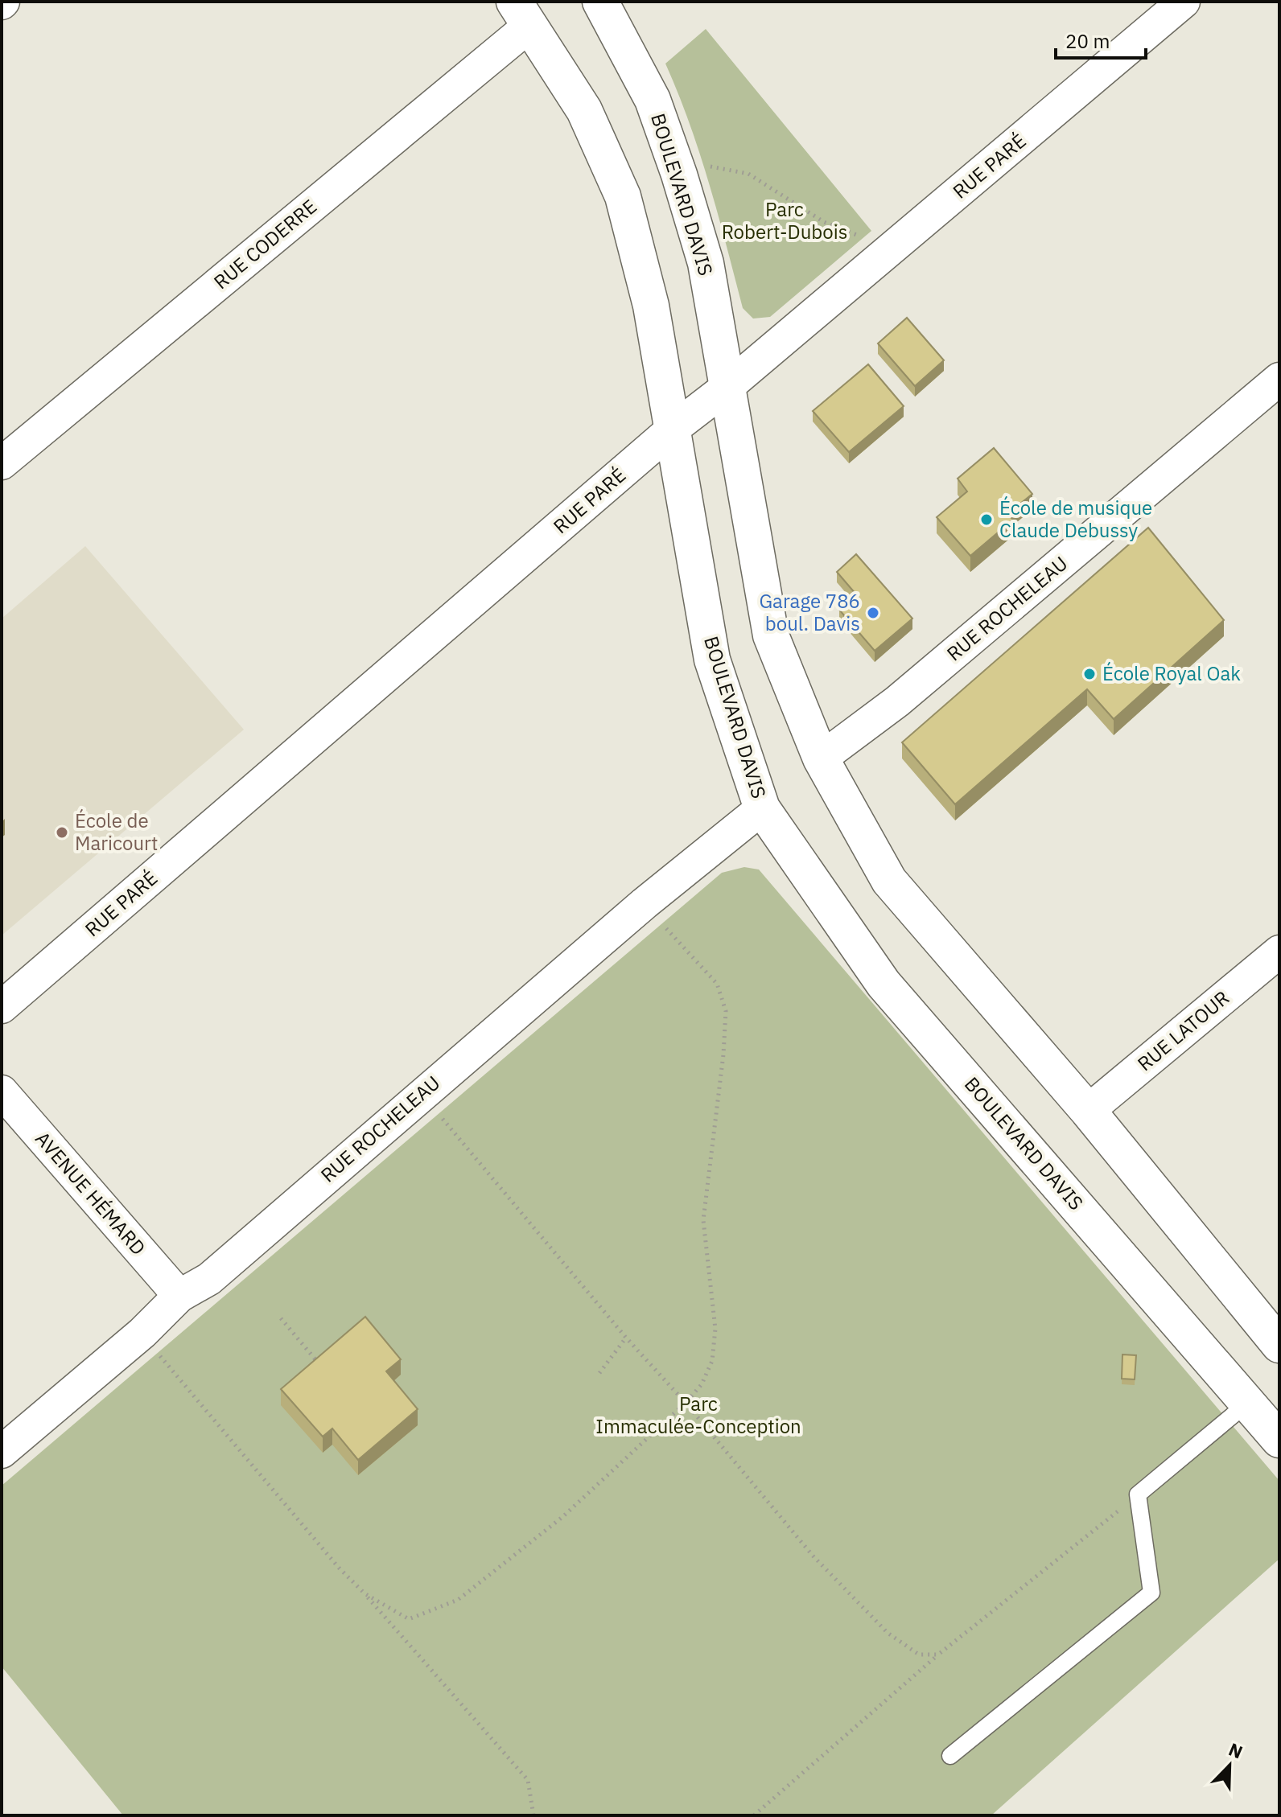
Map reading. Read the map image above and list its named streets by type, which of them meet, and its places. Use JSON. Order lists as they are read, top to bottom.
{
  "streets": {
    "street": [
      "RUE PARÉ",
      "BOULEVARD DAVIS",
      "RUE CODERRE",
      "RUE ROCHELEAU",
      "RUE LATOUR",
      "AVENUE HÉMARD"
    ]
  },
  "crossings": [
    ["RUE PARÉ", "BOULEVARD DAVIS"],
    ["BOULEVARD DAVIS", "RUE CODERRE"],
    ["BOULEVARD DAVIS", "RUE ROCHELEAU"],
    ["BOULEVARD DAVIS", "RUE LATOUR"],
    ["RUE ROCHELEAU", "AVENUE HÉMARD"]
  ],
  "parks": ["Parc Robert-Dubois", "Parc Immaculée-Conception"],
  "places": [
    "École de musique Claude Debussy",
    "Garage 786 boul. Davis",
    "École Royal Oak",
    "École de Maricourt"
  ],
  "scale_bar": "20 m",
  "north": "top right"
}
